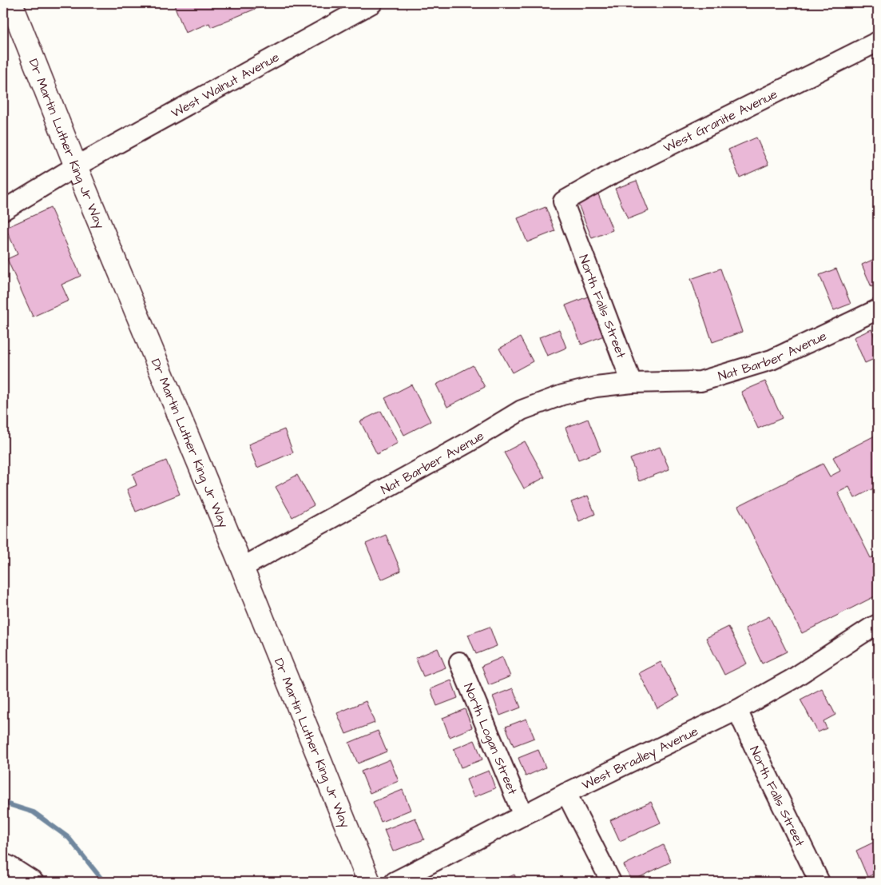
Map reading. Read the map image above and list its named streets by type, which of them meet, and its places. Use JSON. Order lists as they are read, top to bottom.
{
  "streets": {
    "main road": ["Dr Martin Luther King Jr Way"],
    "street": [
      "West Walnut Avenue",
      "West Granite Avenue",
      "North Falls Street",
      "Nat Barber Avenue",
      "North Logan Street",
      "West Bradley Avenue"
    ]
  },
  "crossings": [
    ["West Walnut Avenue", "Dr Martin Luther King Jr Way"],
    ["West Granite Avenue", "North Falls Street"],
    ["Dr Martin Luther King Jr Way", "Nat Barber Avenue"],
    ["North Falls Street", "Nat Barber Avenue"],
    ["North Falls Street", "West Bradley Avenue"],
    ["North Logan Street", "West Bradley Avenue"]
  ]
}
